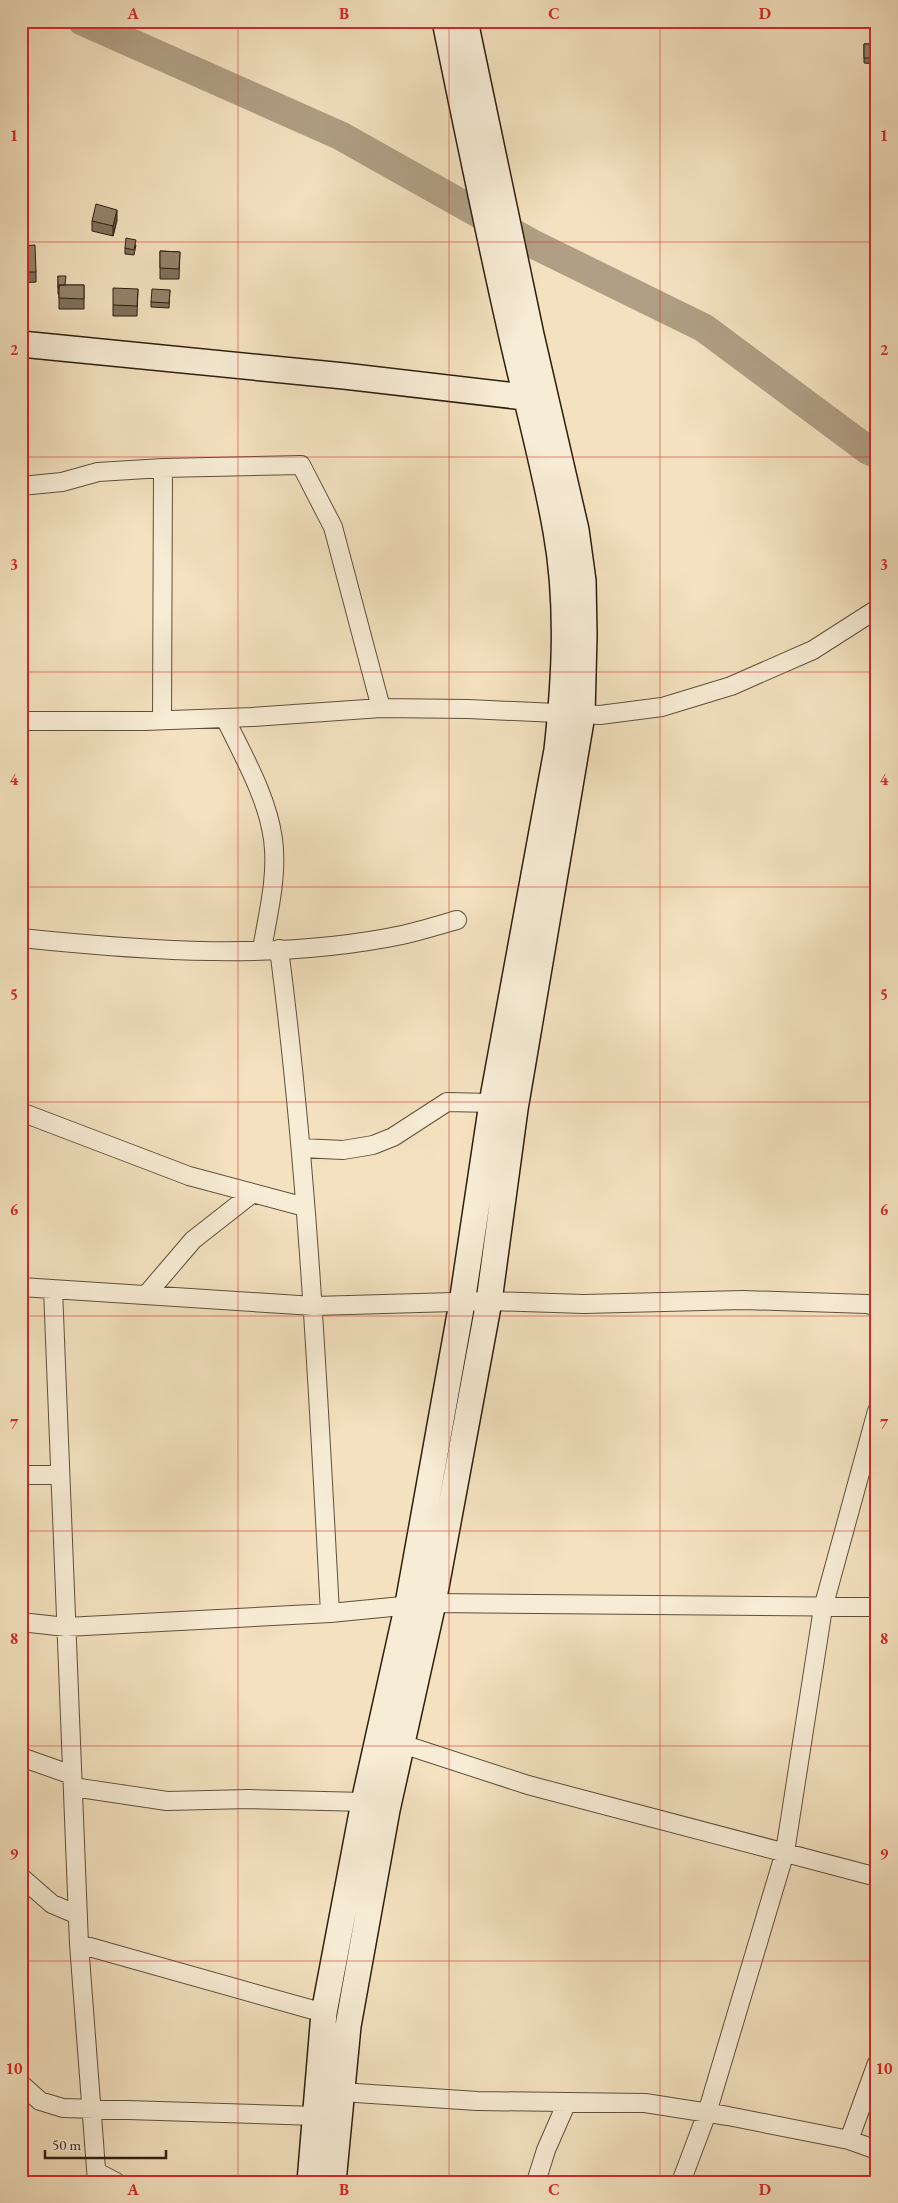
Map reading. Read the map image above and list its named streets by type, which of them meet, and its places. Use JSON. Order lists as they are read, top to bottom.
{
  "scale_bar": "50 m",
  "grid": {
    "columns": [
      "A",
      "B",
      "C",
      "D"
    ],
    "rows": [
      "1",
      "2",
      "3",
      "4",
      "5",
      "6",
      "7",
      "8",
      "9",
      "10"
    ]
  }
}
